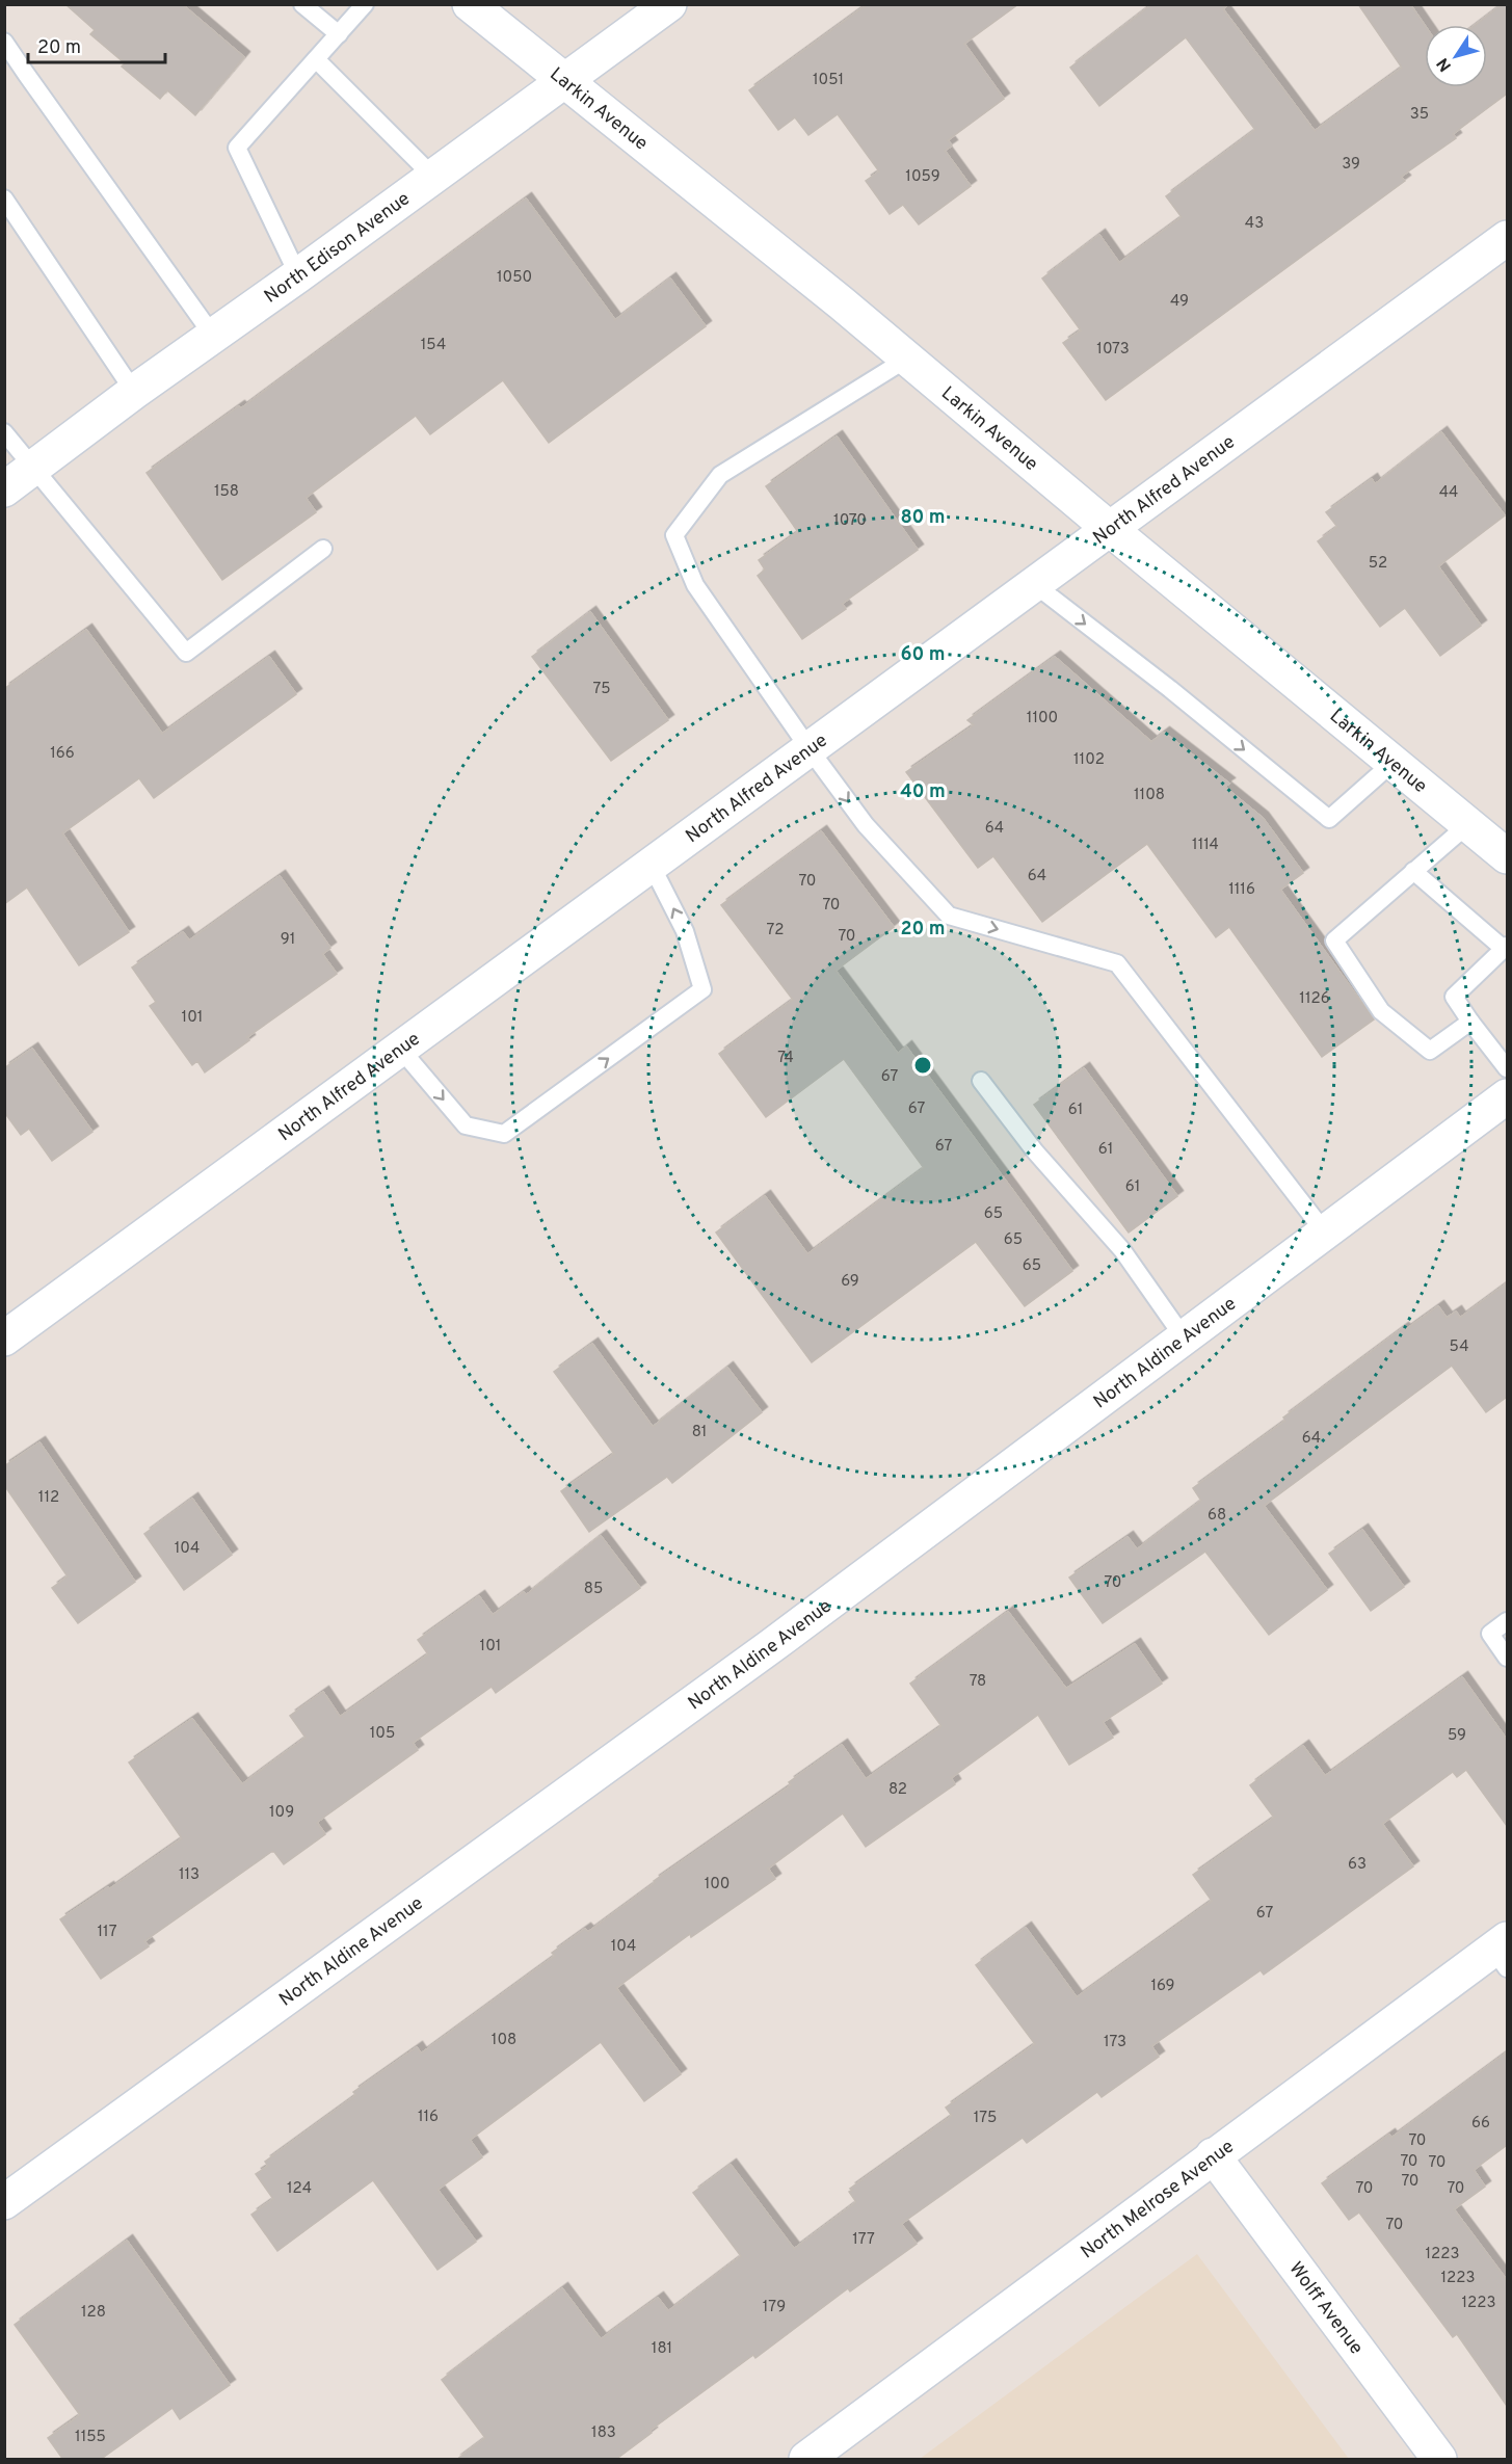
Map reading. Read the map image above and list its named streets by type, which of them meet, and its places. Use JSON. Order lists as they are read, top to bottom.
{
  "streets": {
    "street": [
      "Larkin Avenue",
      "North Edison Avenue",
      "North Alfred Avenue",
      "North Aldine Avenue",
      "North Melrose Avenue",
      "Wolff Avenue"
    ]
  },
  "crossings": [
    ["Larkin Avenue", "North Edison Avenue"],
    ["Larkin Avenue", "North Alfred Avenue"],
    ["North Melrose Avenue", "Wolff Avenue"]
  ],
  "house_numbers": [
    "1051",
    "35",
    "39",
    "1059",
    "43",
    "1050",
    "49",
    "154",
    "1073",
    "158",
    "44",
    "1070",
    "52",
    "75",
    "1100",
    "166",
    "1102",
    "1108",
    "64",
    "1114",
    "64",
    "70",
    "1116",
    "70",
    "72",
    "70",
    "91",
    "1126",
    "101",
    "74",
    "67",
    "67",
    "61",
    "67",
    "61",
    "61",
    "65",
    "65",
    "65",
    "69",
    "54",
    "81",
    "64",
    "112",
    "68",
    "104",
    "70",
    "85",
    "101",
    "78",
    "105",
    "59",
    "82",
    "109",
    "63",
    "113",
    "100",
    "67",
    "117",
    "104",
    "169",
    "108",
    "173",
    "116",
    "175",
    "66",
    "70",
    "70",
    "70",
    "70",
    "124",
    "70",
    "70",
    "70",
    "177",
    "1223",
    "1223",
    "1223",
    "179",
    "128",
    "181",
    "183",
    "1155"
  ],
  "scale_bar": "20 m",
  "north": "bottom left",
  "rings": [
    "80 m",
    "60 m",
    "40 m",
    "20 m"
  ]
}
